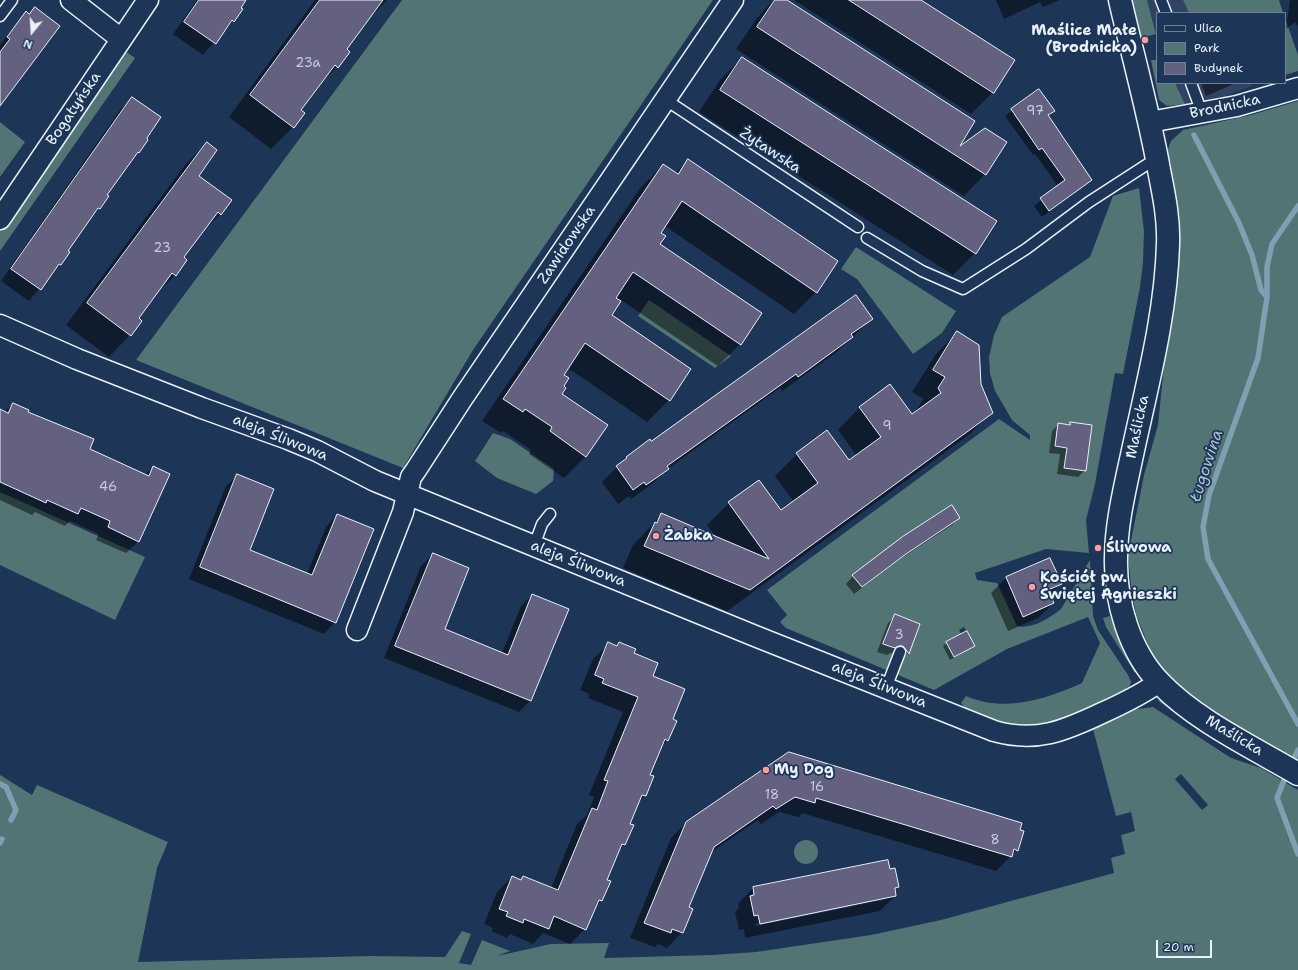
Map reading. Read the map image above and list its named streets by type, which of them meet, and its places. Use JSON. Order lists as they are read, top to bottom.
{
  "streets": {
    "street": [
      "Brodnicka",
      "Bogatyńska",
      "Zawidowska",
      "Maślicka",
      "aleja Śliwowa"
    ],
    "lane": ["Żytawska"]
  },
  "crossings": [
    ["Brodnicka", "Maślicka"],
    ["Żytawska", "Zawidowska"],
    ["Zawidowska", "aleja Śliwowa"],
    ["Maślicka", "aleja Śliwowa"]
  ],
  "water": ["Ługowina"],
  "places": [
    "Maślice Małe (Brodnicka)",
    "Żabka",
    "Śliwowa",
    "Kościół pw. Świętej Agnieszki",
    "My Dog"
  ],
  "house_numbers": [
    "23a",
    "97",
    "23",
    "9",
    "46",
    "3",
    "16",
    "18",
    "8"
  ],
  "legend": ["Ulica", "Park", "Budynek"],
  "scale_bar": "20 m",
  "north": "bottom"
}
